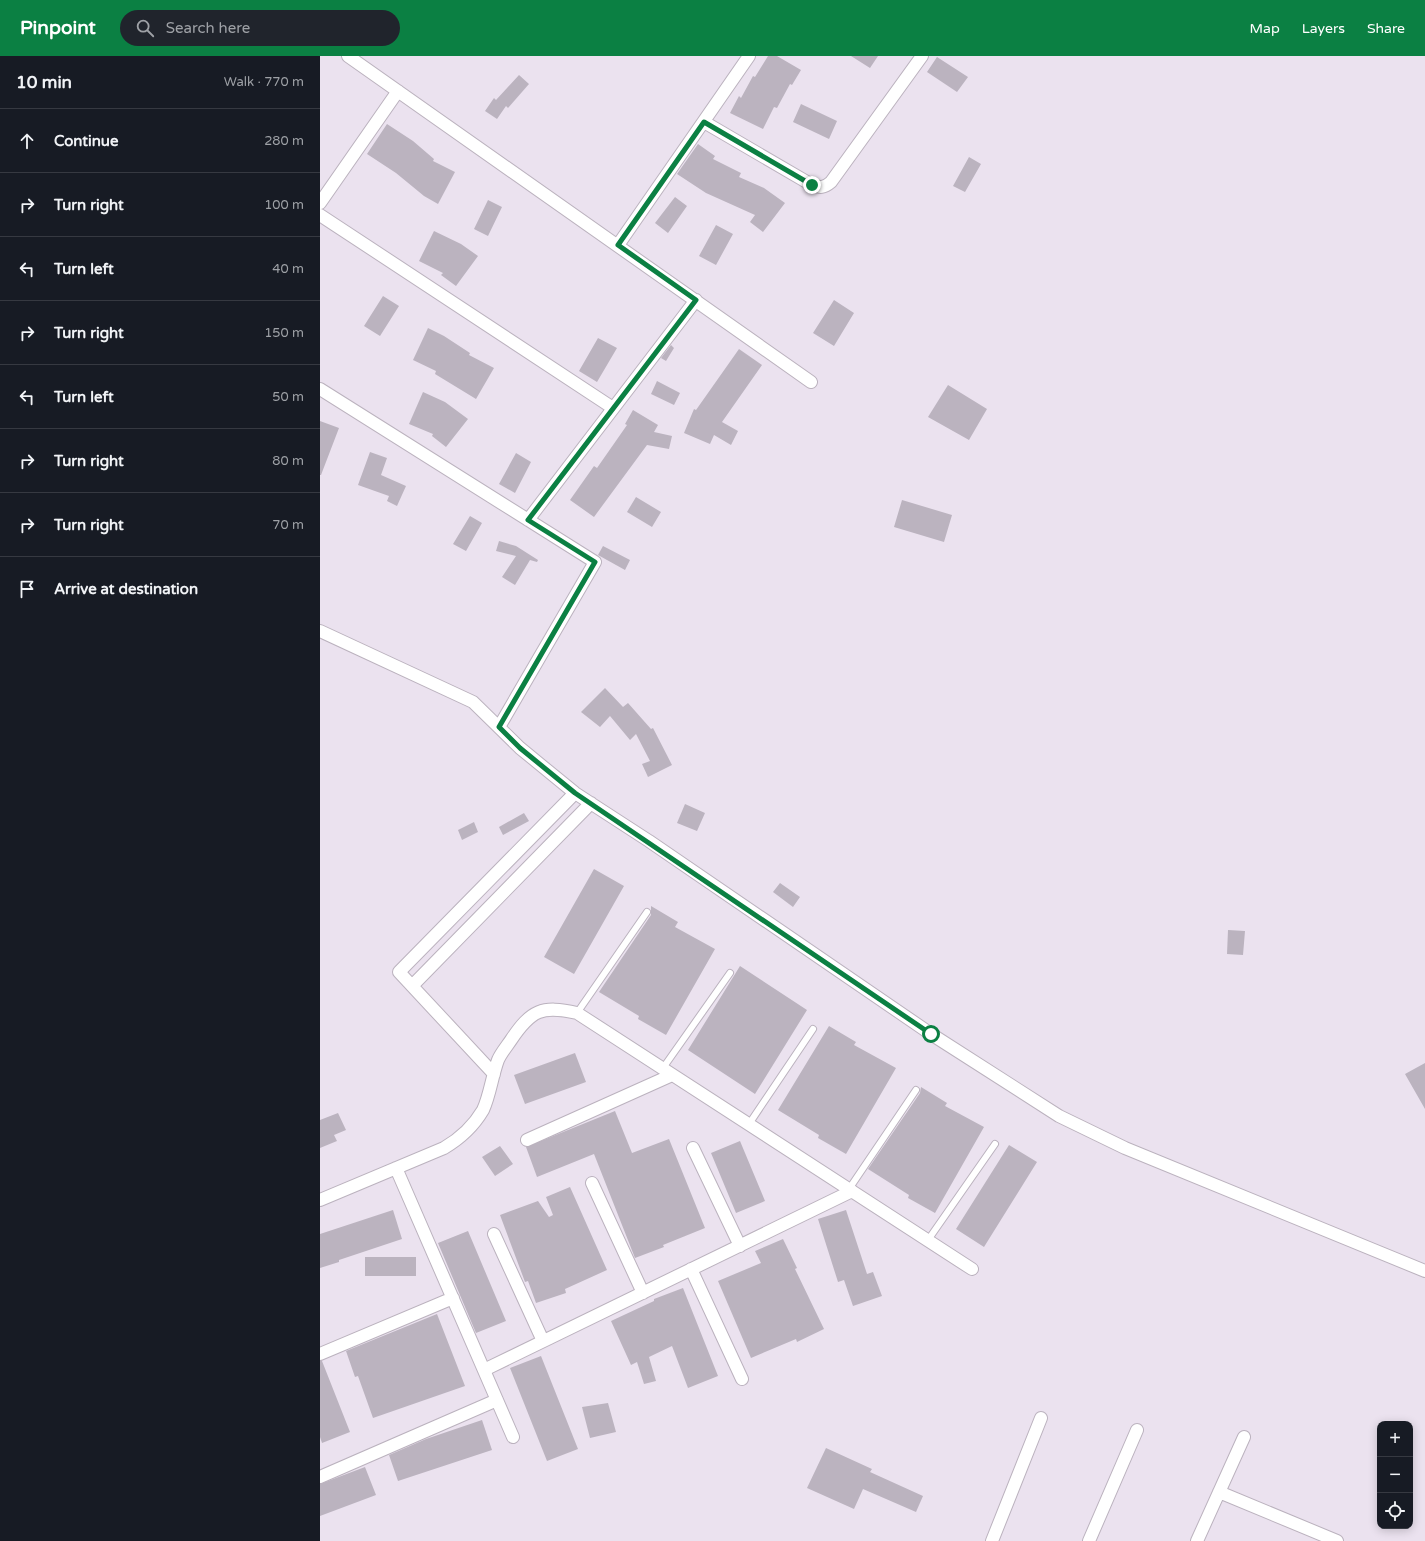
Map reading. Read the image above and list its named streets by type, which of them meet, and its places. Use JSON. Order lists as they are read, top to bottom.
{
  "page": {
    "header": "Pinpoint",
    "search": "Search here",
    "nav": ["Map", "Layers", "Share"],
    "heading": ["10 min", "Walk · 770 m"],
    "list": [
      ["Continue", "280 m"],
      ["Turn right", "100 m"],
      ["Turn left", "40 m"],
      ["Turn right", "150 m"],
      ["Turn left", "50 m"],
      ["Turn right", "80 m"],
      ["Turn right", "70 m"],
      "Arrive at destination"
    ],
    "map_buttons": ["+", "−"]
  }
}
